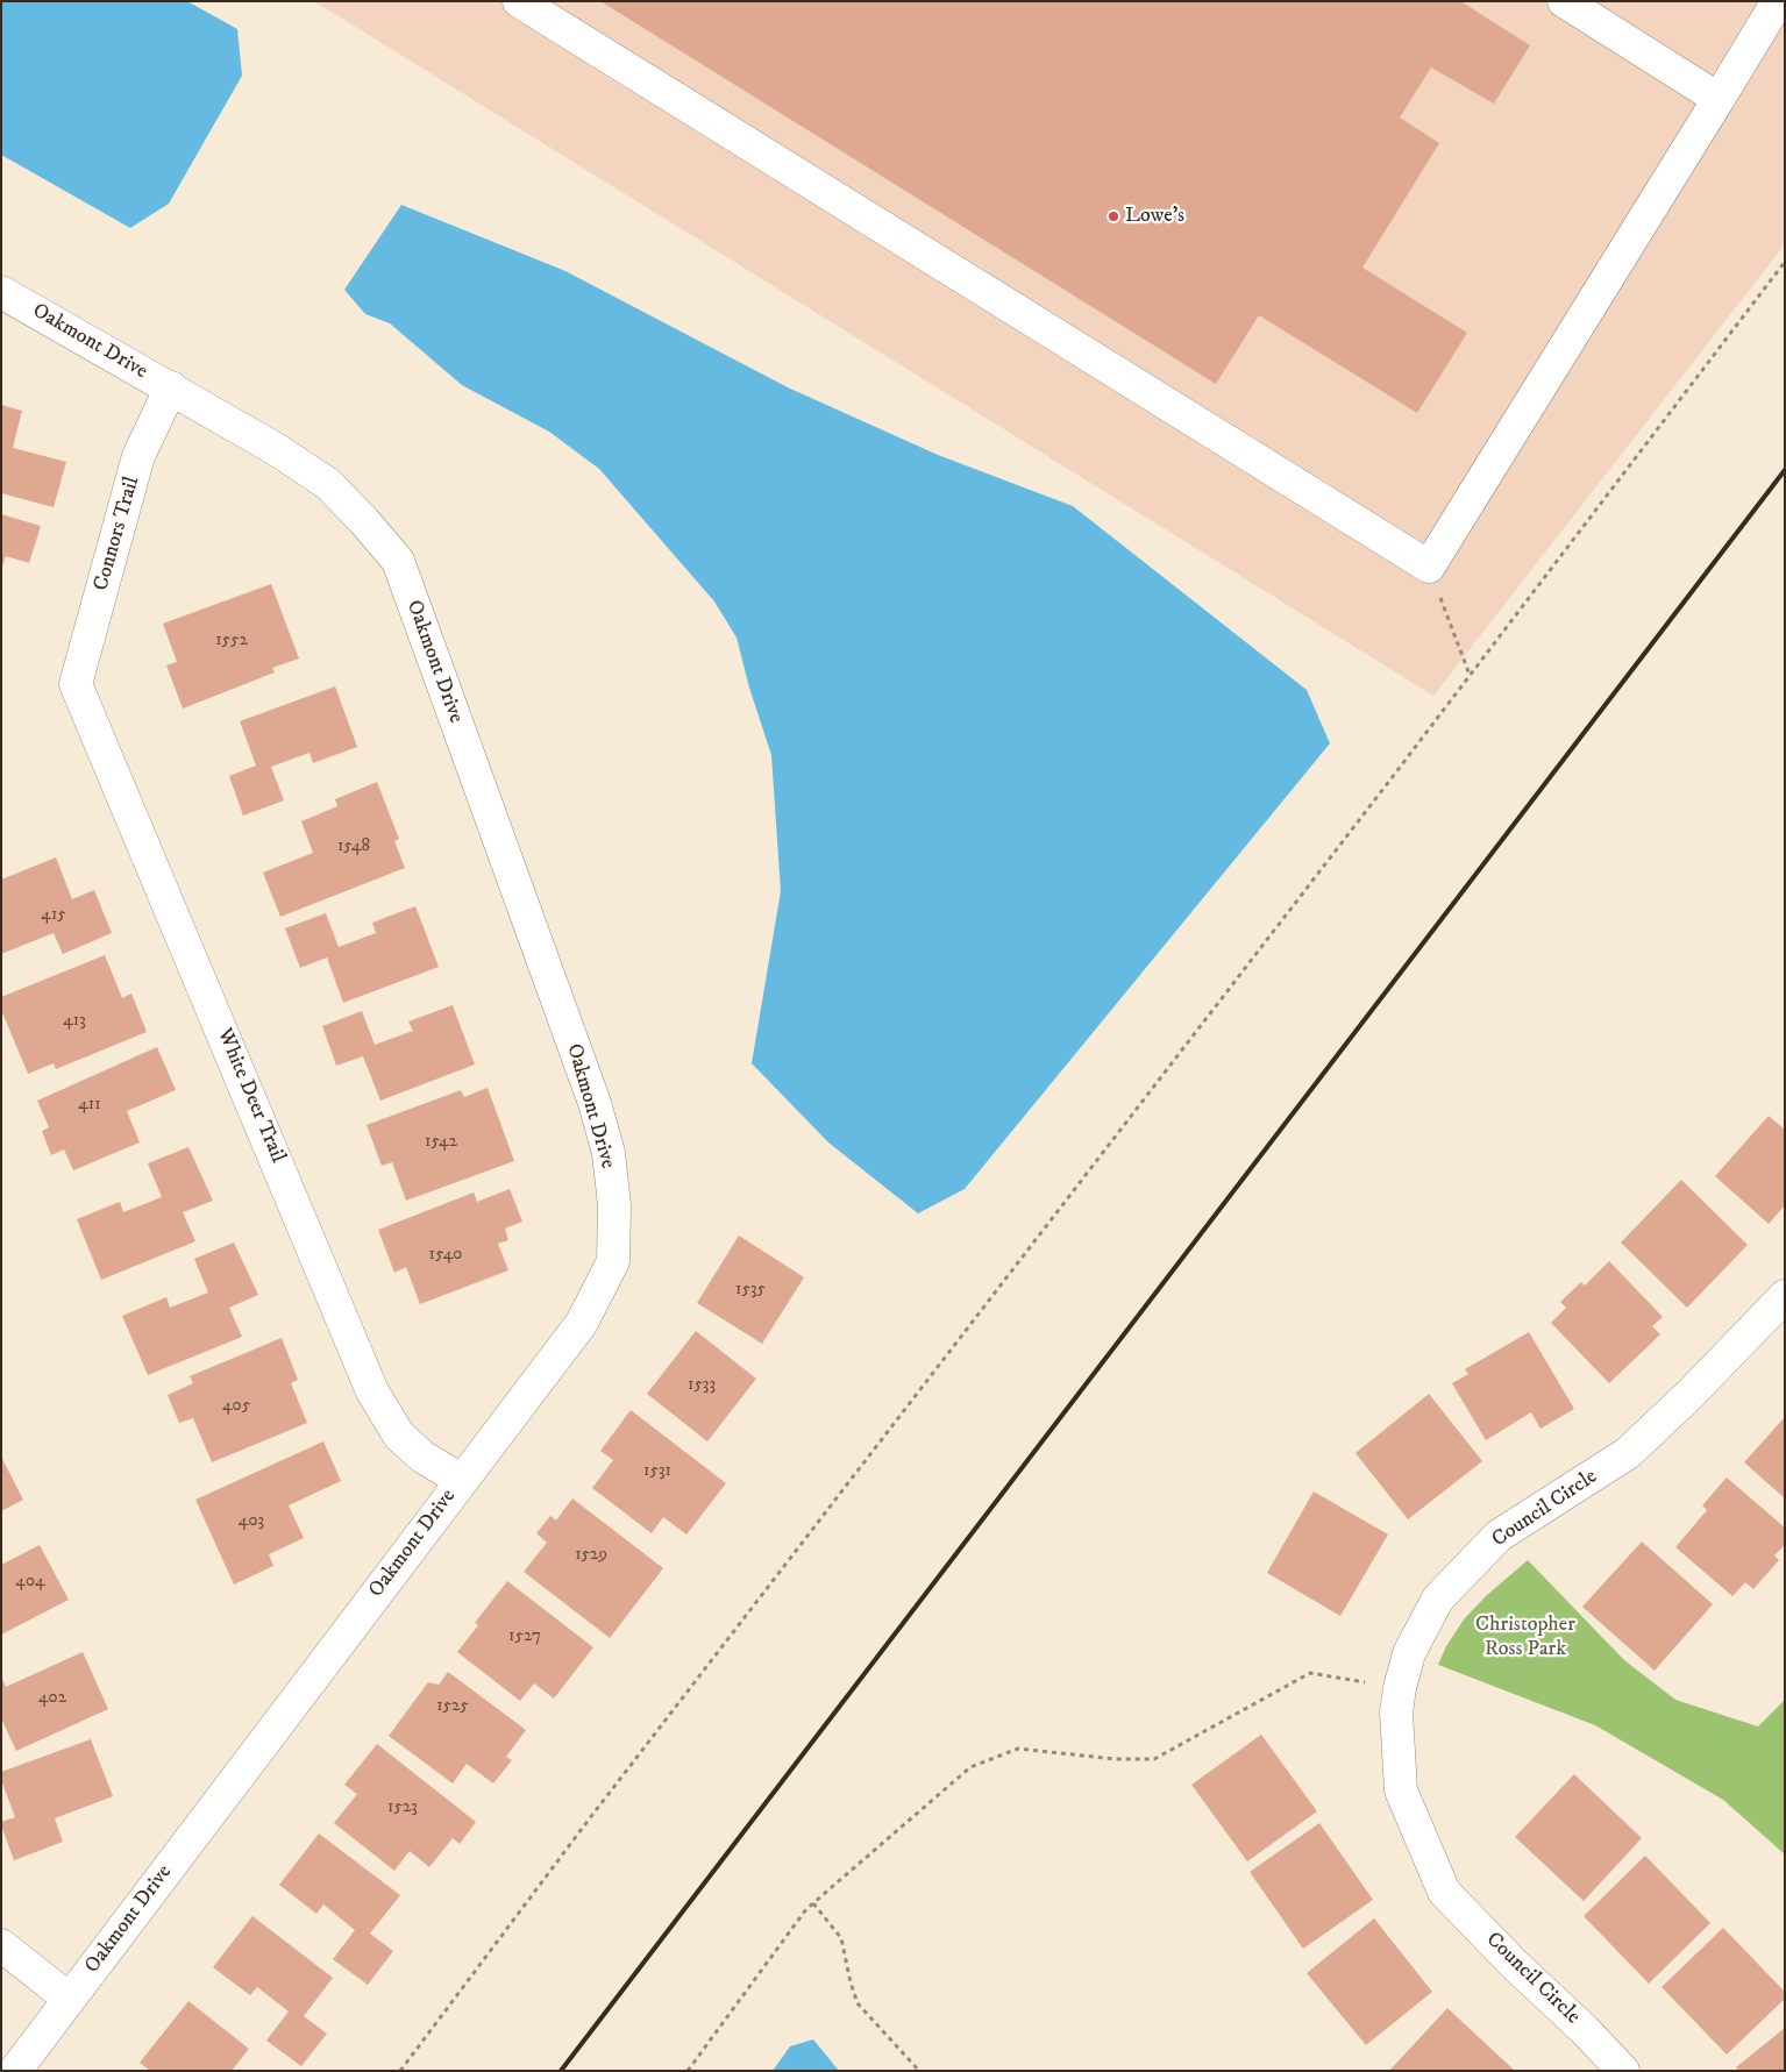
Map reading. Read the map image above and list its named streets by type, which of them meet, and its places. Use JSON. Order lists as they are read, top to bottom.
{
  "streets": {
    "street": [
      "Oakmont Drive",
      "Connors Trail",
      "White Deer Trail",
      "Council Circle"
    ]
  },
  "crossings": [
    ["Oakmont Drive", "Connors Trail"],
    ["Oakmont Drive", "White Deer Trail"],
    ["Connors Trail", "White Deer Trail"]
  ],
  "parks": ["Christopher Ross Park"],
  "places": ["Lowe's"],
  "house_numbers": [
    "1552",
    "1548",
    "415",
    "413",
    "411",
    "1542",
    "1540",
    "1535",
    "1533",
    "405",
    "1531",
    "403",
    "1529",
    "404",
    "1527",
    "402",
    "1525",
    "1523"
  ]
}
